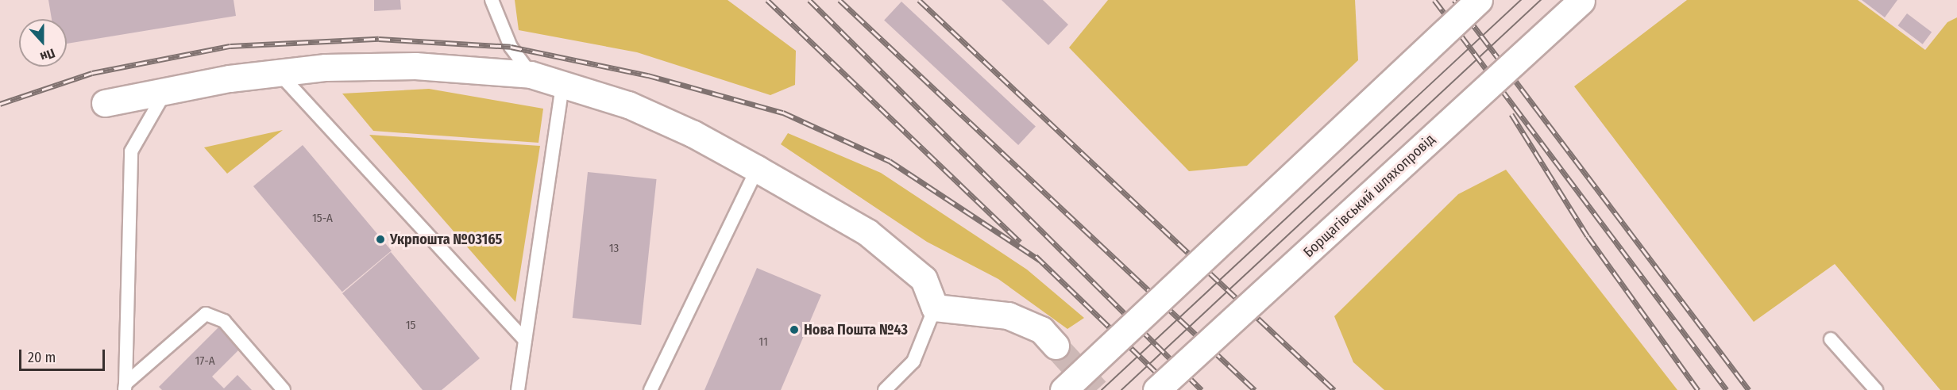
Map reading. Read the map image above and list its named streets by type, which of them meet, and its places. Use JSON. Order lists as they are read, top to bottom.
{
  "streets": {
    "main road": ["Борщагівський шляхопровід"]
  },
  "places": ["Укрпошта №03165", "Нова Пошта №43"],
  "house_numbers": [
    "15-А",
    "13",
    "15",
    "11",
    "17-А"
  ],
  "scale_bar": "20 m",
  "north": "bottom"
}
